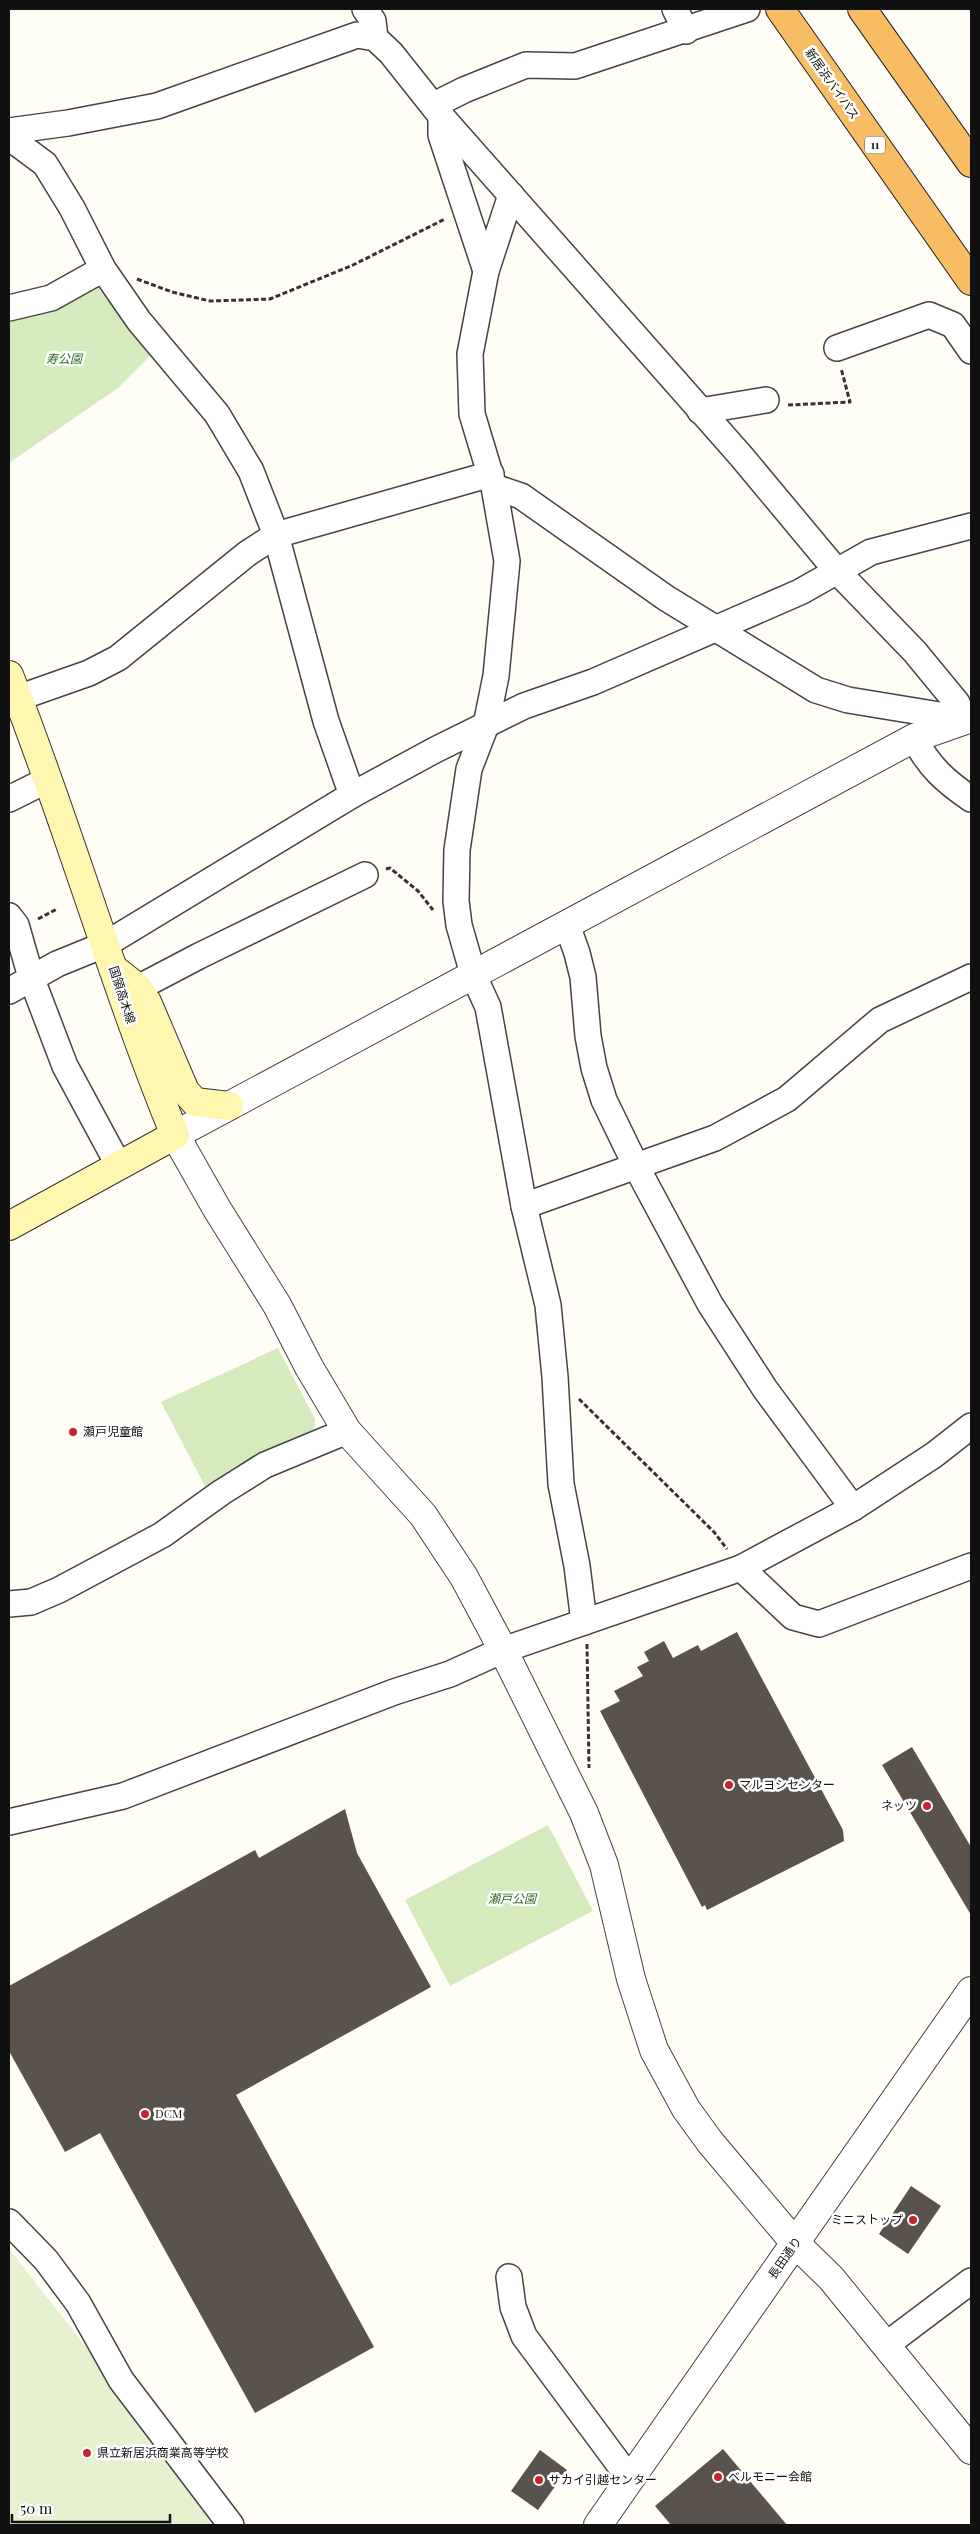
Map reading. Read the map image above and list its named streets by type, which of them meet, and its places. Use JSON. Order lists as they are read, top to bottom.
{
  "streets": {
    "highway": ["新居浜バイパス", "11"],
    "main road": ["国領高木線"],
    "street": ["長田通り"]
  },
  "parks": ["寿公園", "瀬戸公園"],
  "places": [
    "瀬戸児童館",
    "マルヨシセンター",
    "ネッツ",
    "DCM",
    "ミニストップ",
    "県立新居浜商業高等学校",
    "ベルモニー会館",
    "サカイ引越センター"
  ],
  "scale_bar": "50 m"
}
